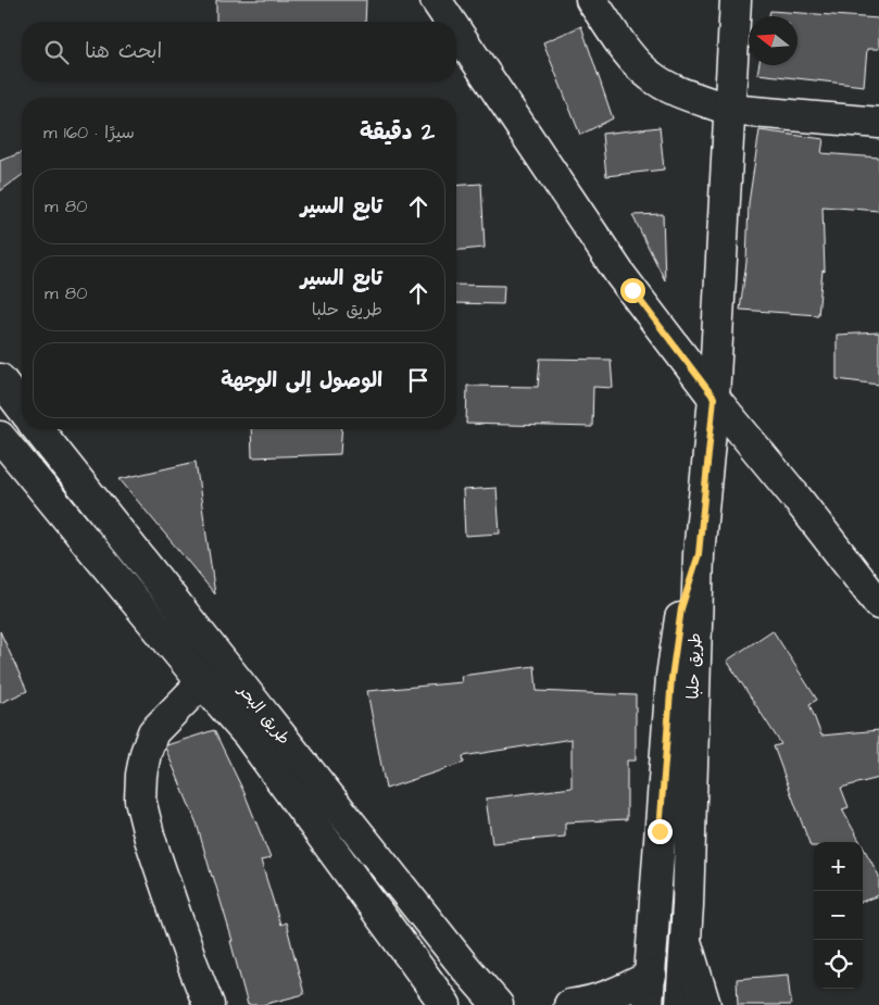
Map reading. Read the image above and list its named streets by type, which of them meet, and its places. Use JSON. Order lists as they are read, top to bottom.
{
  "streets": {
    "main road": ["طريق حلبا", "طريق البحر"]
  },
  "north": "left",
  "page": {
    "search": "ابحث هنا",
    "heading": ["2 دقيقة", "سيرًا · 160 m"],
    "list": [
      ["تابع السير", "80 m"],
      ["تابع السير", "طريق حلبا", "80 m"],
      "الوصول إلى الوجهة"
    ],
    "map_buttons": ["+", "−"]
  }
}
